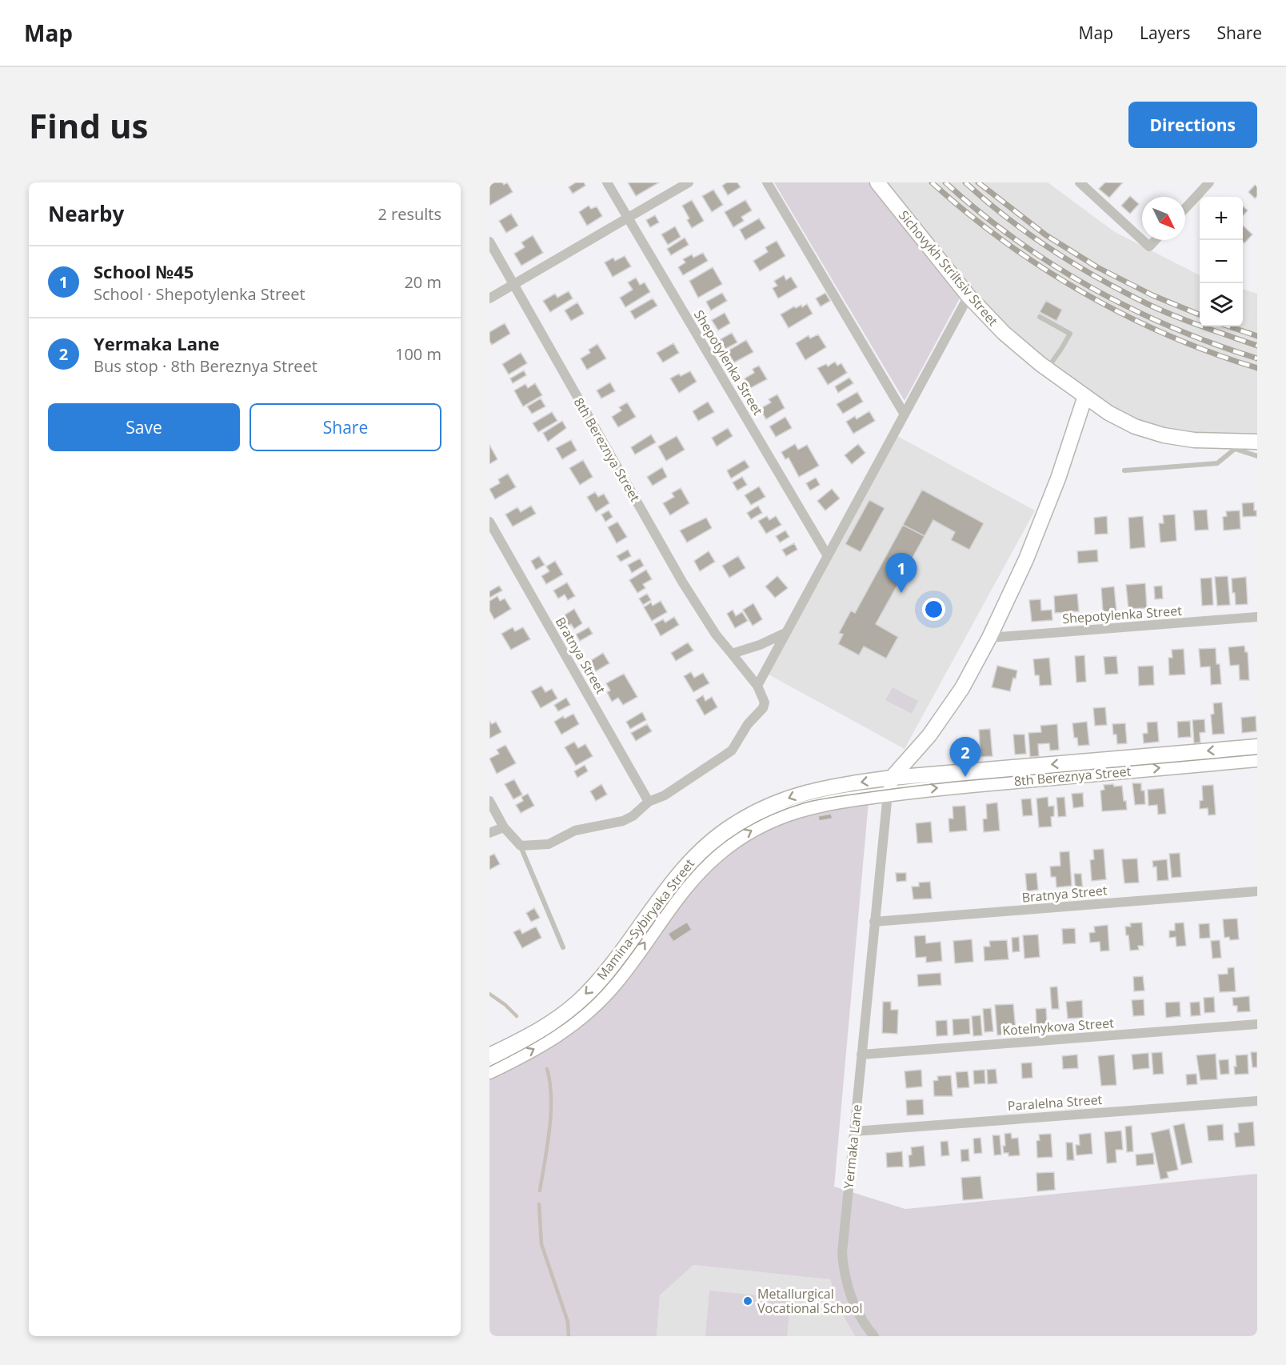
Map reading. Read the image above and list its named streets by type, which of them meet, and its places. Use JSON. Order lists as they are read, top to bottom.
{
  "streets": {
    "main road": [
      "Sichovykh Striltsiv Street",
      "8th Bereznya Street",
      "Mamina-Sybiryaka Street",
      "Yermaka Lane"
    ],
    "street": [
      "Shepotylenka Street",
      "Bratnya Street",
      "Kotelnykova Street",
      "Paralelna Street"
    ]
  },
  "crossings": [
    ["Sichovykh Striltsiv Street", "Yermaka Lane"],
    ["Shepotylenka Street", "Yermaka Lane"],
    ["8th Bereznya Street", "Mamina-Sybiryaka Street"],
    ["8th Bereznya Street", "Yermaka Lane"],
    ["Bratnya Street", "Yermaka Lane"],
    ["Mamina-Sybiryaka Street", "Yermaka Lane"],
    ["Kotelnykova Street", "Yermaka Lane"],
    ["Paralelna Street", "Yermaka Lane"]
  ],
  "places": ["Metallurgical Vocational School"],
  "north": "bottom right",
  "page": {
    "header": "Map",
    "nav": ["Map", "Layers", "Share"],
    "buttons": [
      "Directions",
      ["Save", "Share"]
    ],
    "title": "Find us",
    "heading": ["Nearby", "2 results"],
    "map_buttons": ["+", "−"],
    "list": [
      {
        "mark": "1",
        "name": "School №45",
        "note": "School · Shepotylenka Street",
        "value": "20 m"
      },
      {
        "mark": "2",
        "name": "Yermaka Lane",
        "note": "Bus stop · 8th Bereznya Street",
        "value": "100 m"
      }
    ],
    "pins": ["1", "2"]
  }
}
